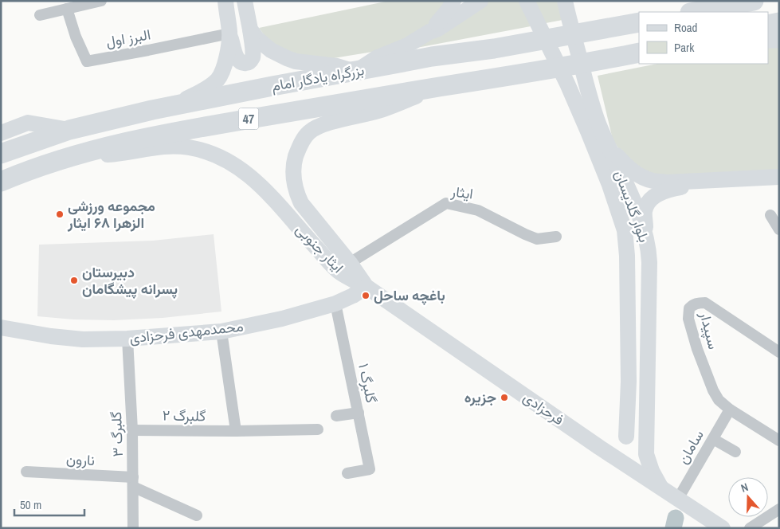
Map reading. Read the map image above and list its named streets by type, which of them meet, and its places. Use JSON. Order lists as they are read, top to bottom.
{
  "streets": {
    "highway": ["بزرگراه یادگار امام", "47"],
    "street": [
      "البرز اول",
      "ایثار",
      "بلوار گلدیسان",
      "ایثار جنوبی",
      "سپیدار",
      "محمدمهدی فرحزادی",
      "گلبرگ ۱",
      "فرحزادی",
      "گلبرگ ۲",
      "گلبرگ ۳",
      "سامان",
      "نارون"
    ]
  },
  "crossings": [
    ["بزرگراه یادگار امام", "ایثار جنوبی"],
    ["ایثار", "ایثار جنوبی"],
    ["بلوار گلدیسان", "فرحزادی"],
    ["ایثار جنوبی", "محمدمهدی فرحزادی"],
    ["ایثار جنوبی", "فرحزادی"],
    ["سپیدار", "سامان"],
    ["محمدمهدی فرحزادی", "گلبرگ ۱"],
    ["محمدمهدی فرحزادی", "فرحزادی"],
    ["محمدمهدی فرحزادی", "گلبرگ ۳"],
    ["فرحزادی", "سامان"],
    ["گلبرگ ۲", "گلبرگ ۳"],
    ["گلبرگ ۳", "نارون"]
  ],
  "places": [
    "مجموعه ورزشی الزهرا ۶۸ ایثار",
    "دبیرستان پسرانه پیشگامان",
    "باغچه ساحل",
    "جزیره"
  ],
  "legend": ["Road", "Park"],
  "scale_bar": "50 m",
  "north": "top"
}
